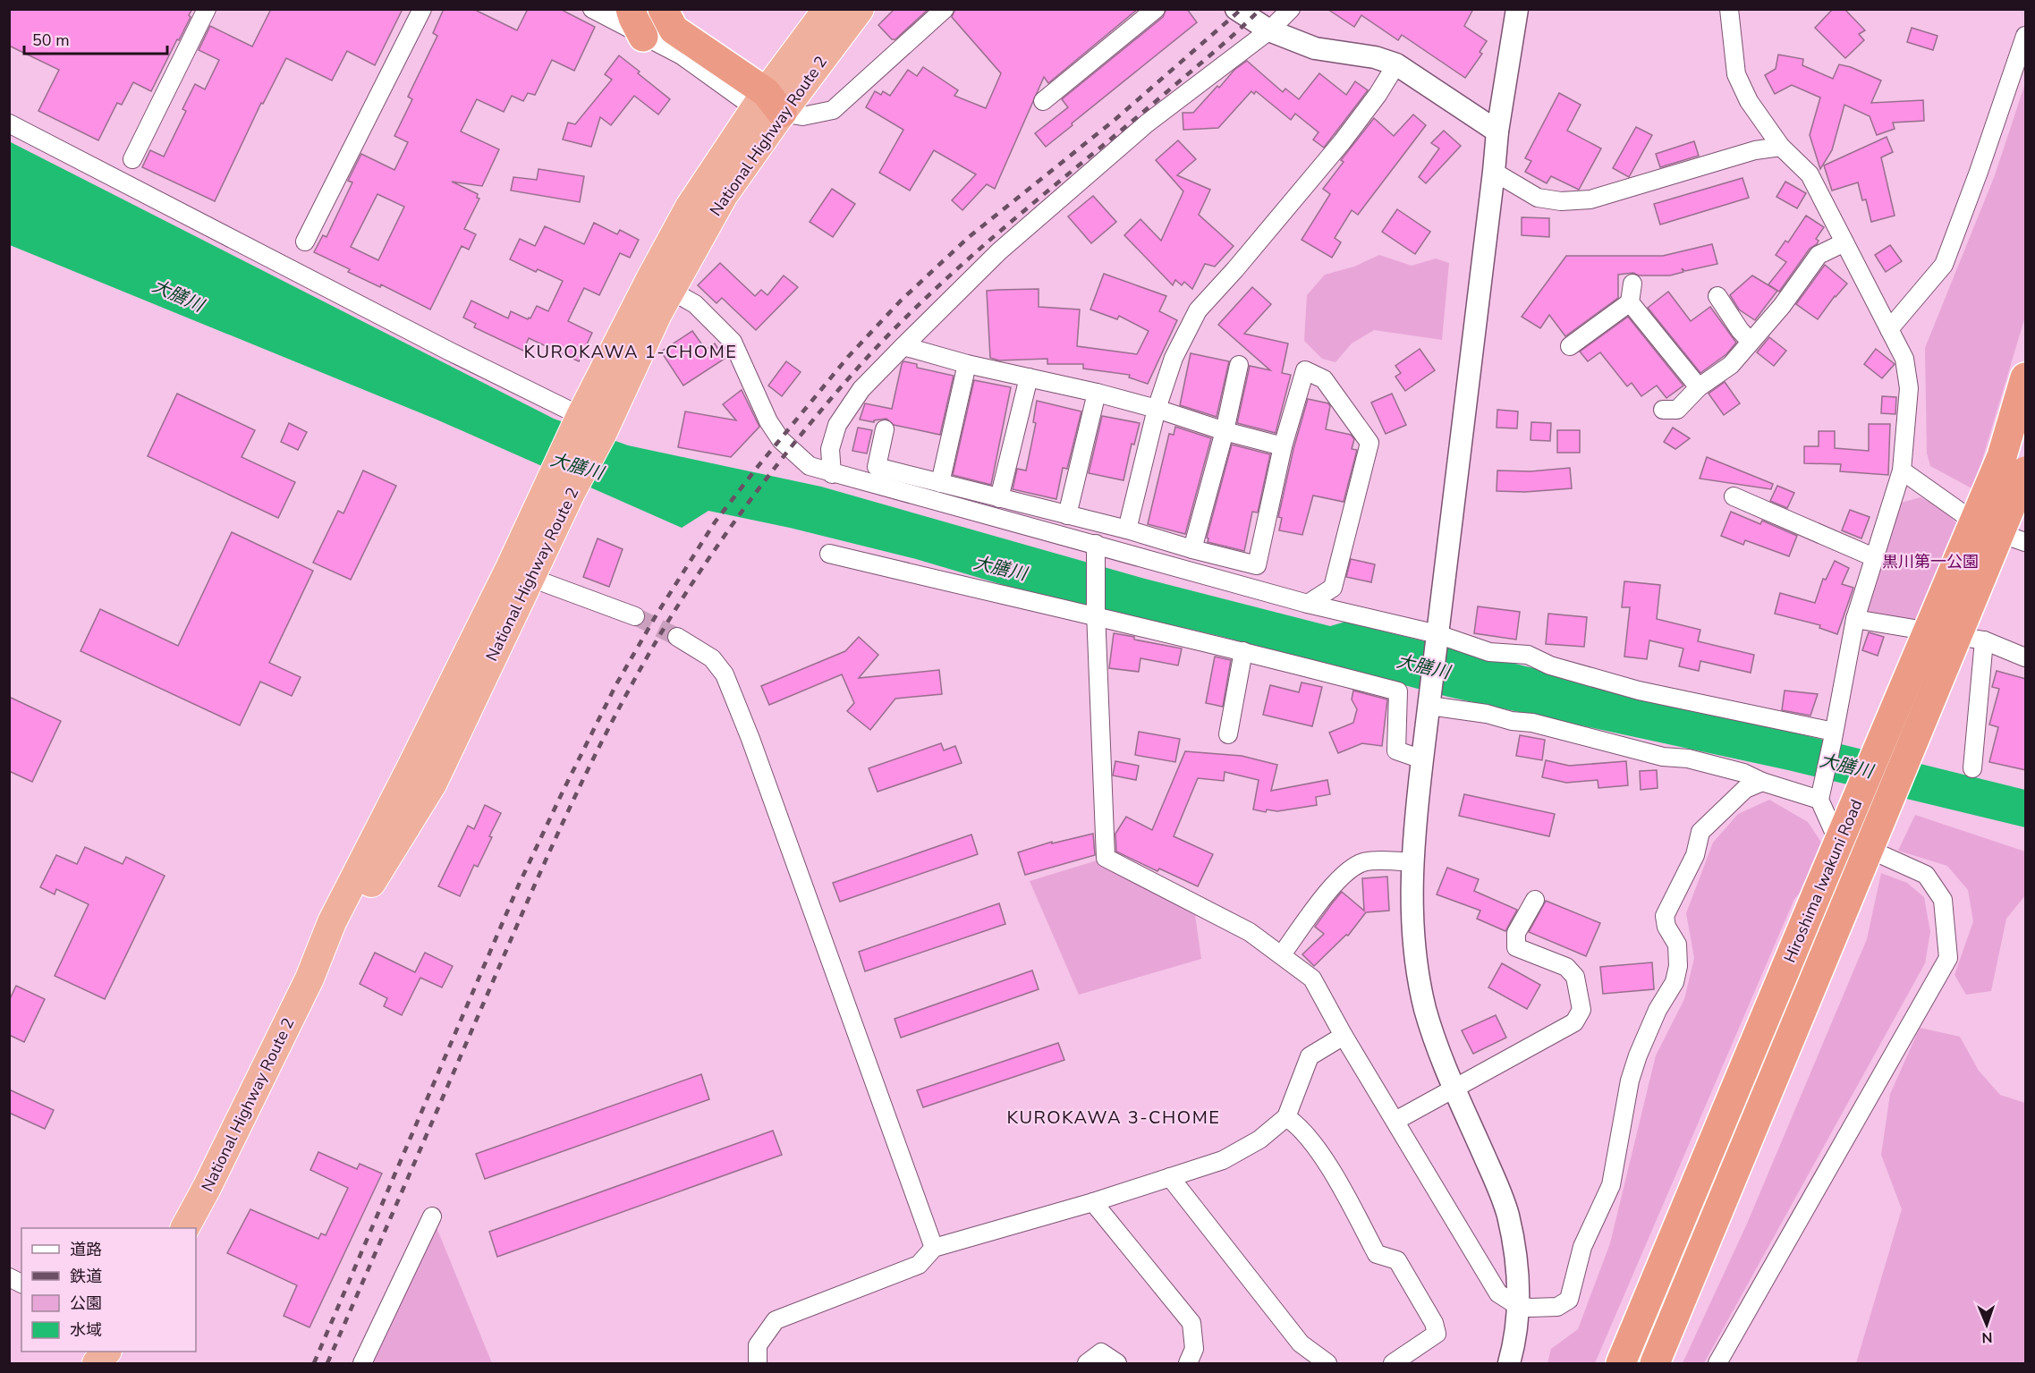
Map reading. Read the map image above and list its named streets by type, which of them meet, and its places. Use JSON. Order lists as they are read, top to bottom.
{
  "streets": {
    "highway": ["National Highway Route 2", "Hiroshima Iwakuni Road"]
  },
  "districts": ["KUROKAWA 1-CHOME", "KUROKAWA 3-CHOME"],
  "water": ["大膳川"],
  "parks": ["黒川第一公園"],
  "legend": [
    "道路",
    "鉄道",
    "公園",
    "水域"
  ],
  "scale_bar": "50 m",
  "north": "bottom"
}
